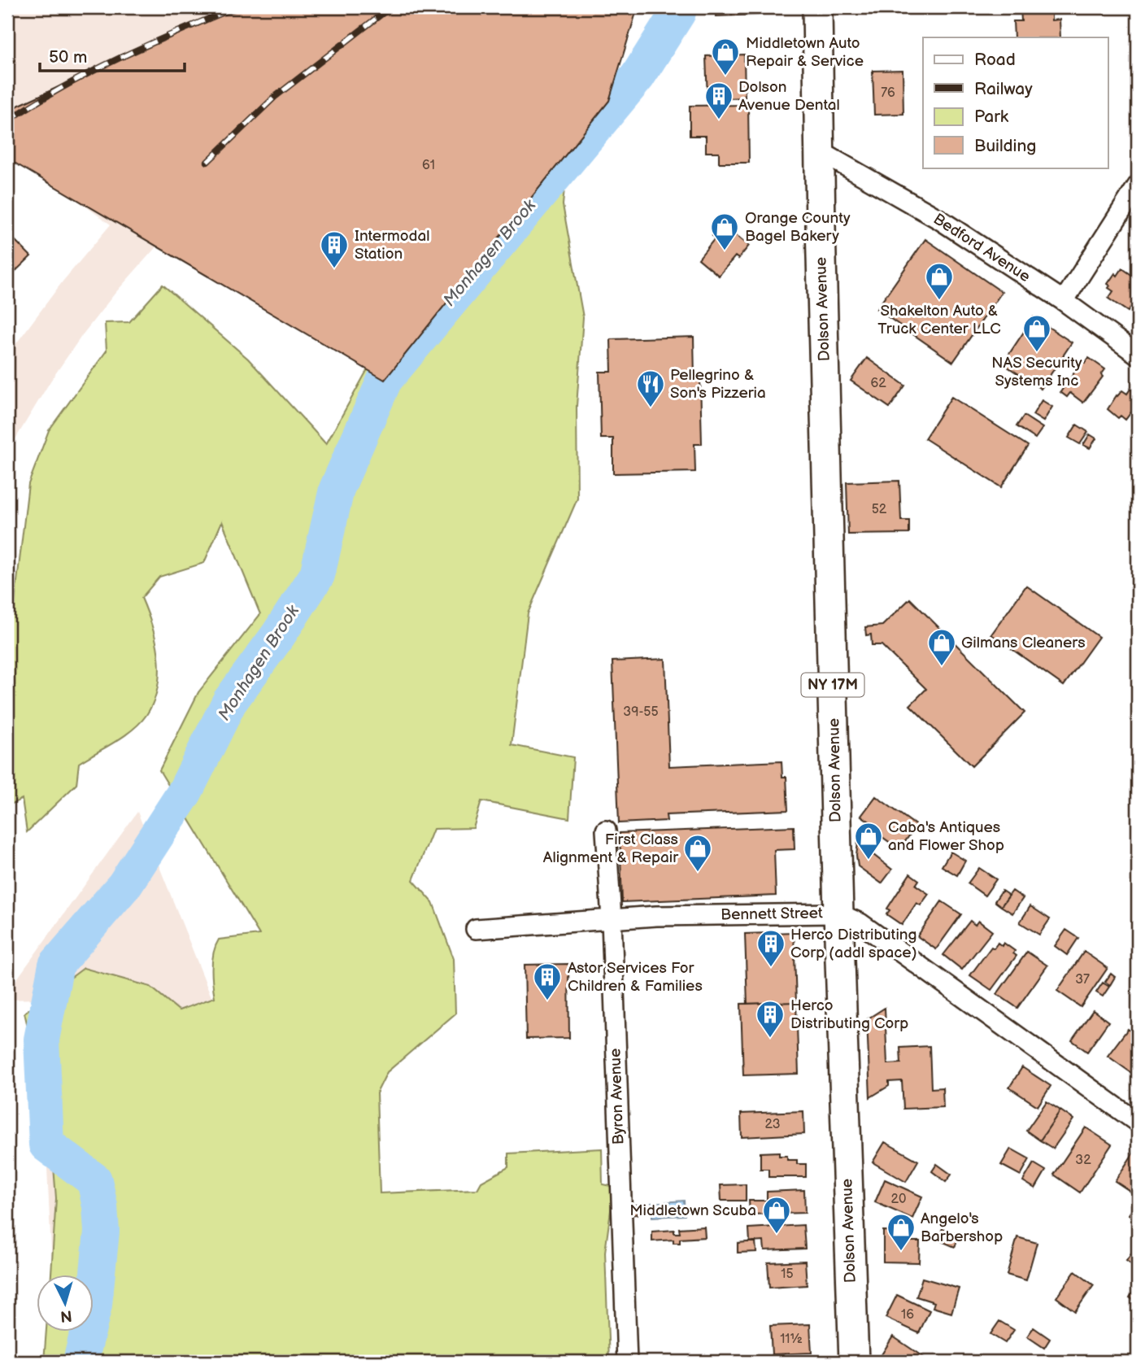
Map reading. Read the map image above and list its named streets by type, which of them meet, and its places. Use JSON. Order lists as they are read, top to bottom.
{
  "streets": {
    "main road": ["Dolson Avenue", "NY 17M"],
    "street": ["Bedford Avenue", "Bennett Street", "Byron Avenue"]
  },
  "crossings": [
    ["Bedford Avenue", "Dolson Avenue"],
    ["Dolson Avenue", "Bennett Street"],
    ["Bennett Street", "Byron Avenue"]
  ],
  "water": ["Monhagen Brook"],
  "places": {
    "shop": [
      "Middletown Auto Repair & Service",
      "Orange County Bagel Bakery",
      "Shakelton Auto & Truck Center LLC",
      "NAS Security Systems Inc",
      "Gilmans Cleaners",
      "Caba's Antiques and Flower Shop",
      "First Class Alignment & Repair",
      "Middletown Scuba",
      "Angelo's Barbershop"
    ],
    "building": [
      "Dolson Avenue Dental",
      "Intermodal Station",
      "Herco Distributing Corp (addl space)",
      "Astor Services For Children & Families",
      "Herco Distributing Corp"
    ],
    "restaurant": ["Pellegrino & Son's Pizzeria"]
  },
  "house_numbers": [
    "76",
    "61",
    "62",
    "52",
    "39-55",
    "37",
    "23",
    "32",
    "20",
    "15",
    "16",
    "11½"
  ],
  "legend": [
    "Road",
    "Railway",
    "Park",
    "Building"
  ],
  "scale_bar": "50 m",
  "north": "bottom"
}
